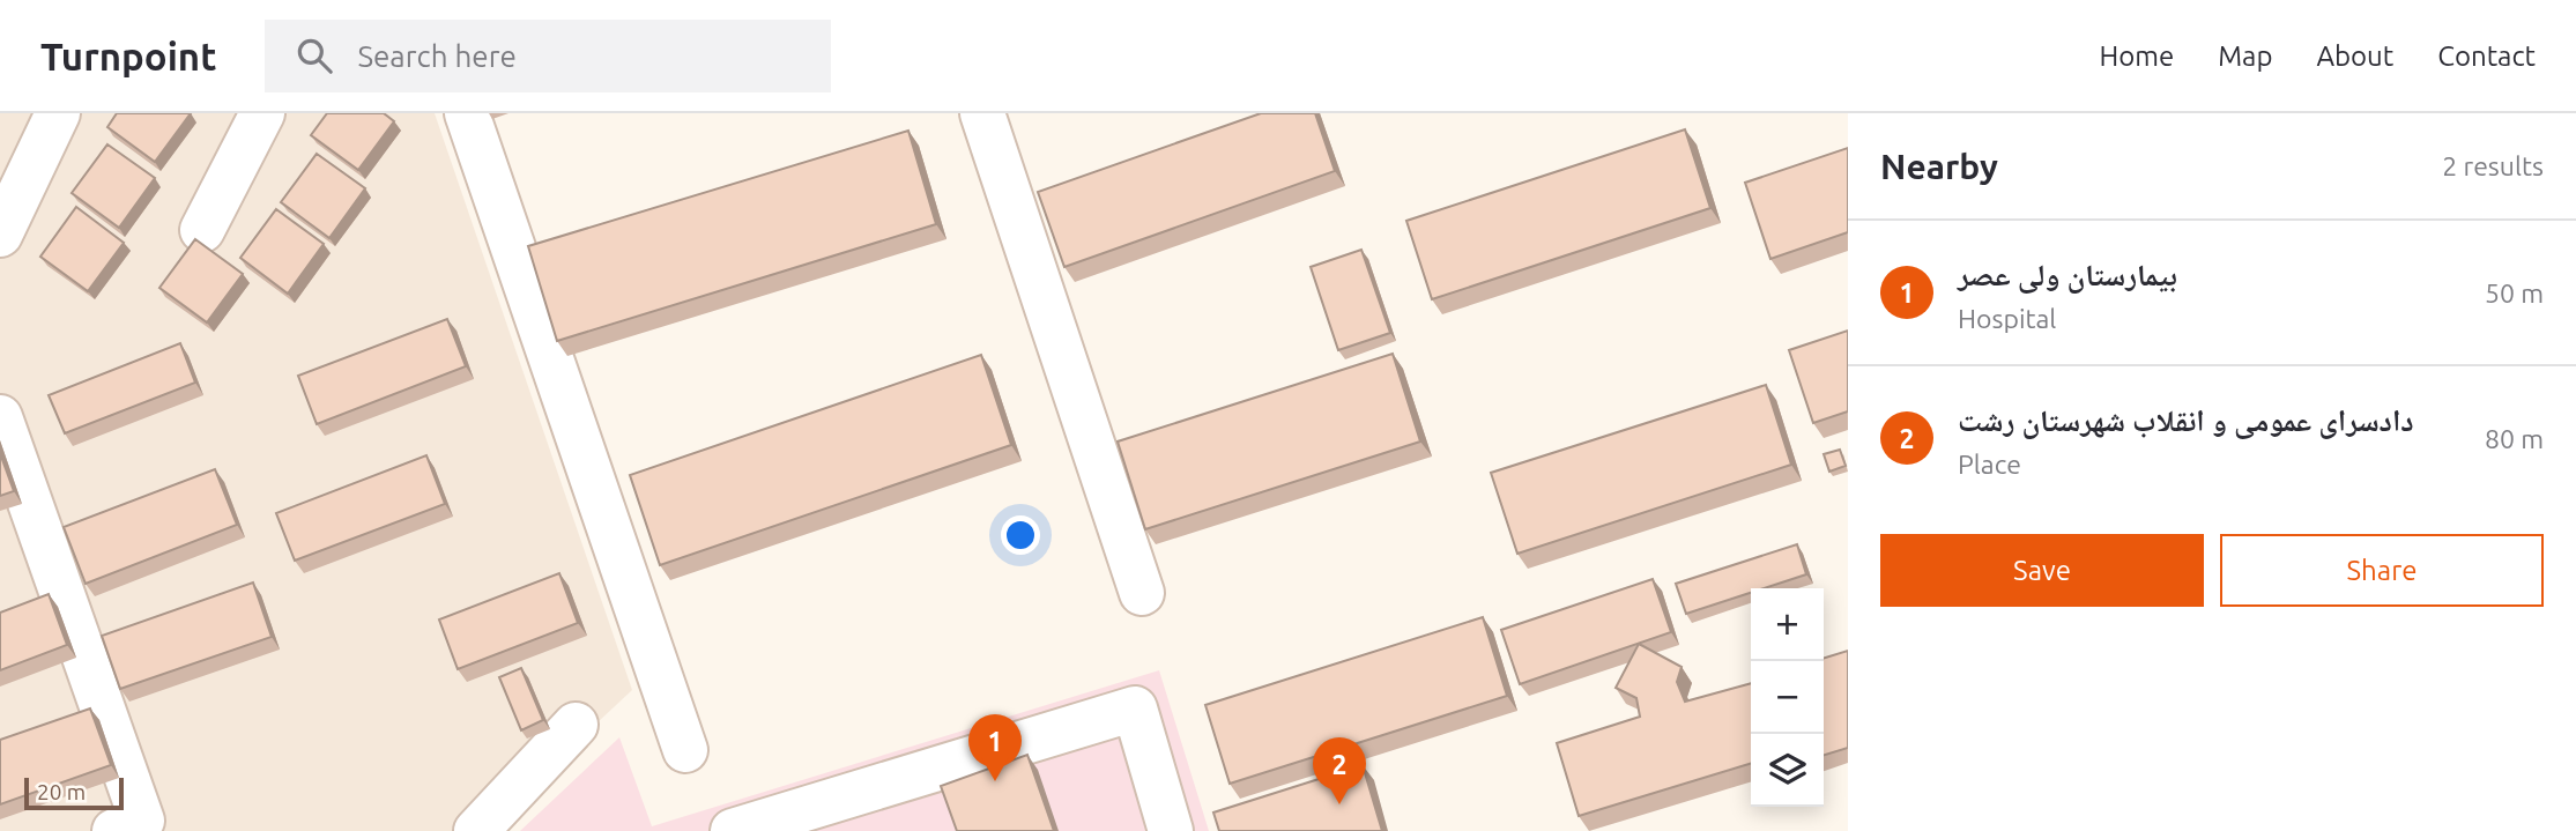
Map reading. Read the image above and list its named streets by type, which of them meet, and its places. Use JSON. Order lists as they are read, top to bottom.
{
  "scale_bar": "20 m",
  "page": {
    "header": "Turnpoint",
    "search": "Search here",
    "nav": [
      "Home",
      "Map",
      "About",
      "Contact"
    ],
    "heading": ["Nearby", "2 results"],
    "list": [
      {
        "mark": "1",
        "name": "بیمارستان ولی عصر",
        "note": "Hospital",
        "value": "50 m"
      },
      {
        "mark": "2",
        "name": "دادسرای عمومی و انقلاب شهرستان رشت",
        "note": "Place",
        "value": "80 m"
      }
    ],
    "buttons": ["Save", "Share"],
    "map_buttons": ["+", "−"],
    "pins": ["1", "2"],
    "scale": "20 m"
  }
}
